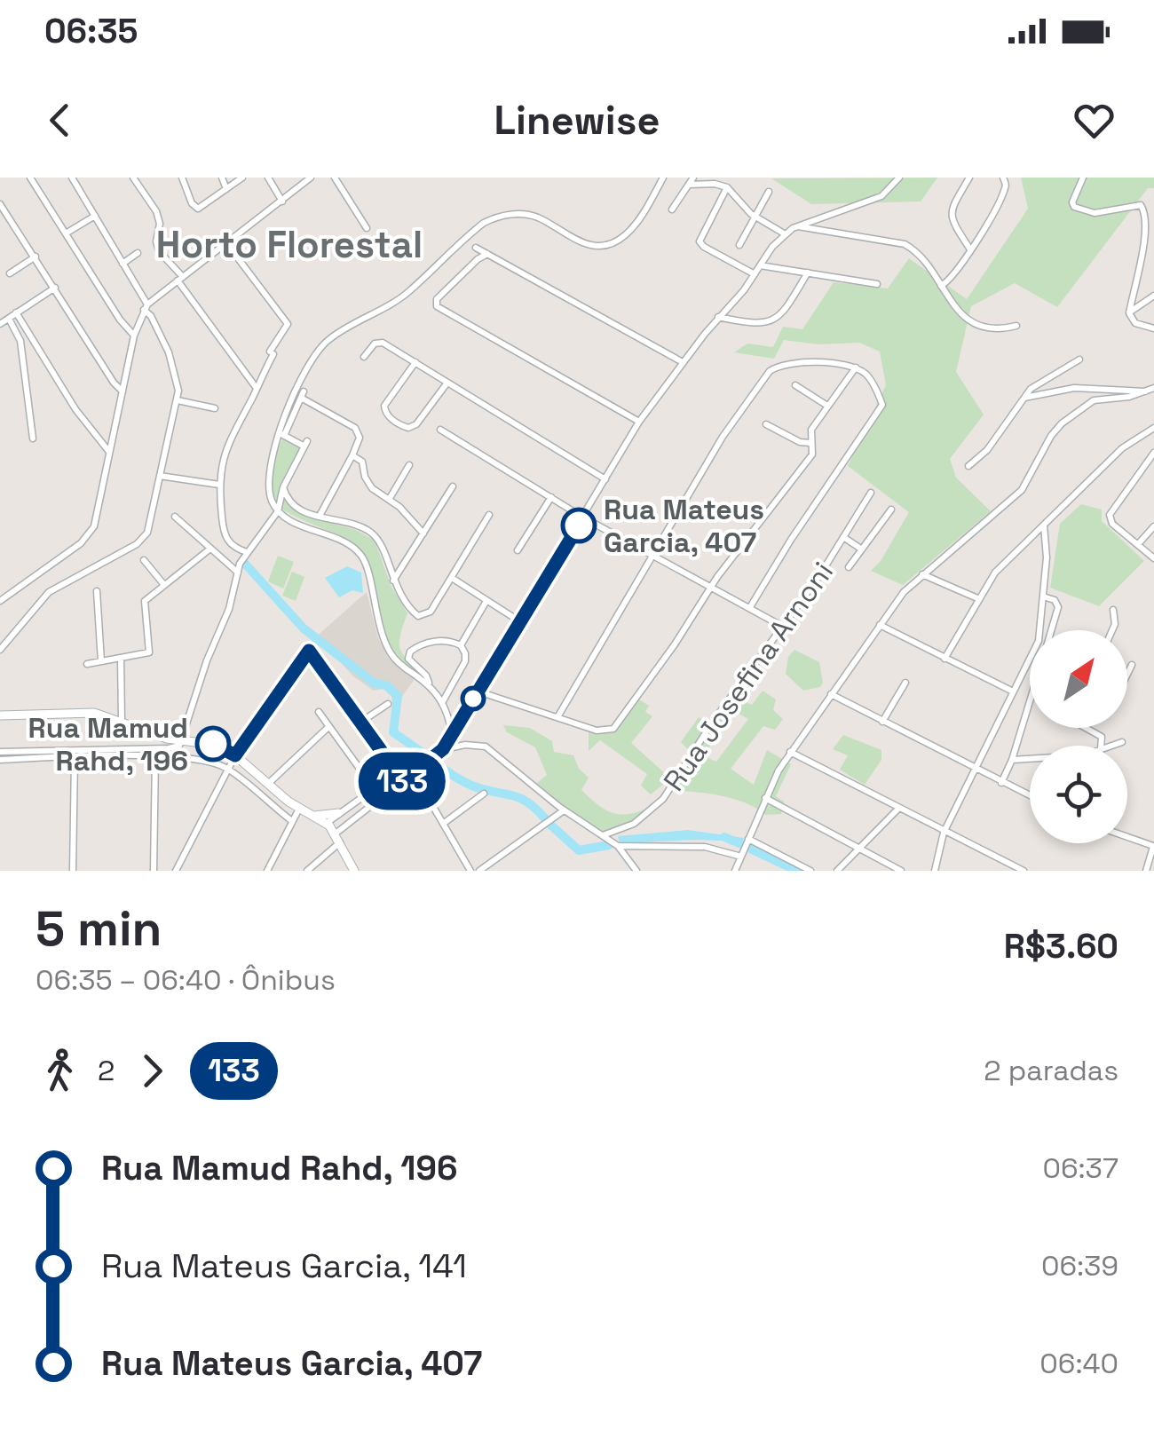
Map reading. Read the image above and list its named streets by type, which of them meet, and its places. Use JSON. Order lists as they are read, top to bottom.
{
  "streets": {
    "street": ["Rua Josefina Arnoni"]
  },
  "districts": ["Horto Florestal"],
  "places": ["Rua Mateus Garcia, 407", "Rua Mamud Rahd, 196"],
  "lines": ["bus line 133"],
  "north": "top right",
  "page": {
    "status": "06:35",
    "header": "Linewise",
    "on_map": "133",
    "heading": ["5 min", "06:35 – 06:40 · Ônibus", "R$3.60"],
    "legs": ["2", "133", "2 paradas"],
    "list": [
      {
        "name": "Rua Mamud Rahd, 196",
        "value": "06:37"
      },
      {
        "name": "Rua Mateus Garcia, 141",
        "value": "06:39"
      },
      {
        "name": "Rua Mateus Garcia, 407",
        "value": "06:40"
      }
    ]
  }
}
